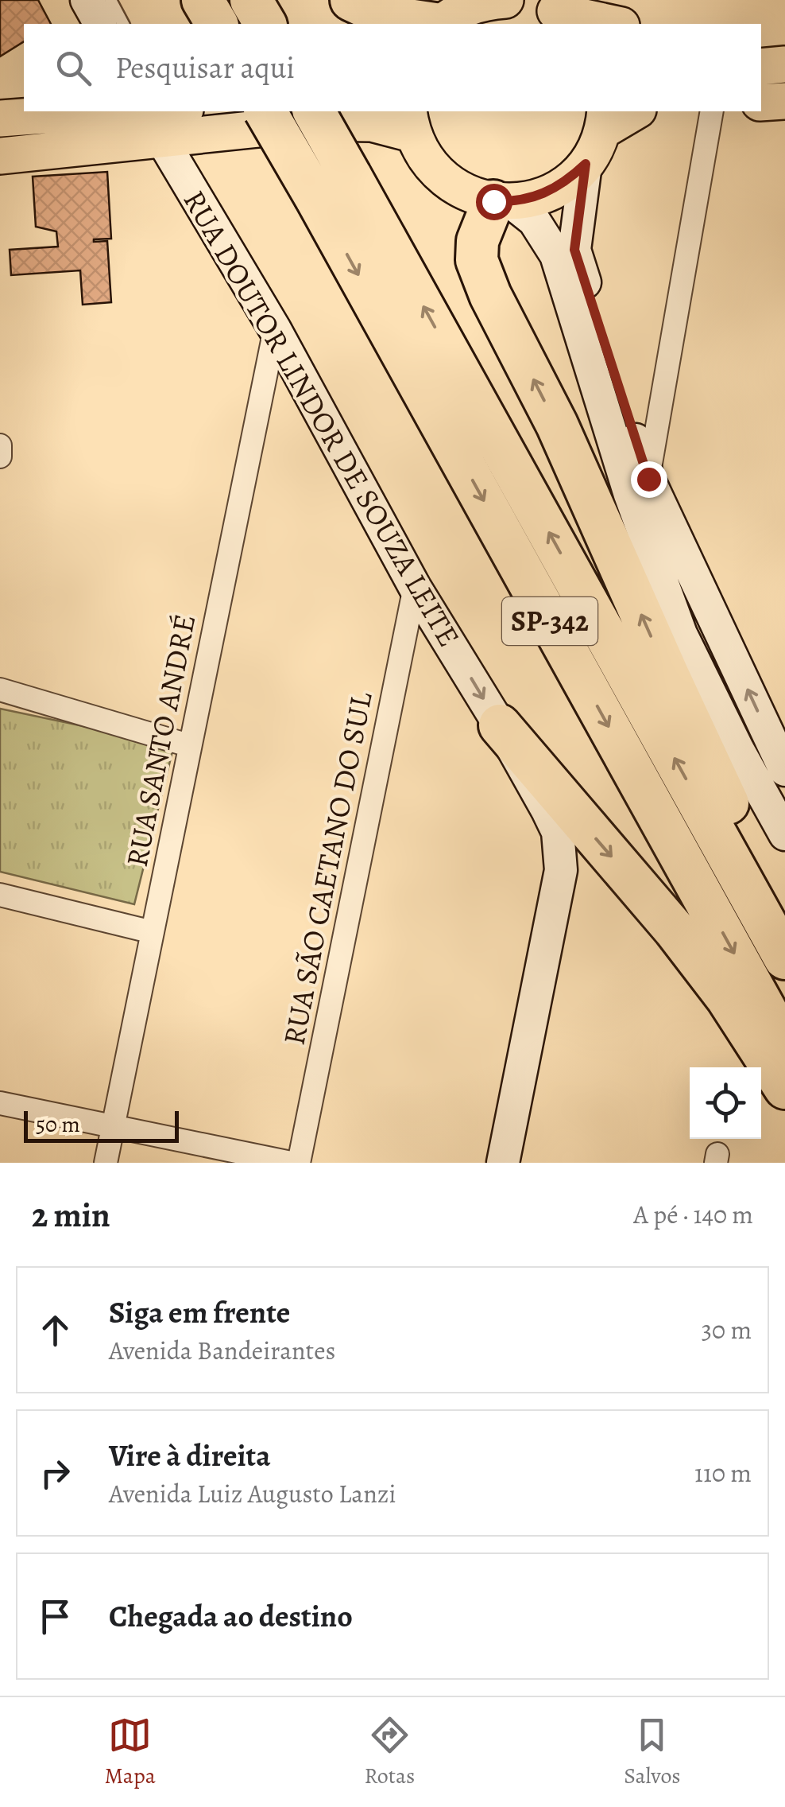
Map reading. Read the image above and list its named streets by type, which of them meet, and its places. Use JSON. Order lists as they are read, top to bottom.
{
  "streets": {
    "highway": ["SP-342"],
    "street": ["RUA DOUTOR LINDOR DE SOUZA LEITE", "RUA SANTO ANDRÉ", "RUA SÃO CAETANO DO SUL"]
  },
  "crossings": [
    ["RUA DOUTOR LINDOR DE SOUZA LEITE", "RUA SANTO ANDRÉ"],
    ["RUA DOUTOR LINDOR DE SOUZA LEITE", "RUA SÃO CAETANO DO SUL"]
  ],
  "scale_bar": "50 m",
  "page": {
    "search": "Pesquisar aqui",
    "scale": "50 m",
    "heading": ["2 min", "A pé · 140 m"],
    "list": [
      ["Siga em frente", "Avenida Bandeirantes", "30 m"],
      ["Vire à direita", "Avenida Luiz Augusto Lanzi", "110 m"],
      "Chegada ao destino"
    ],
    "nav": ["Mapa", "Rotas", "Salvos"]
  }
}
